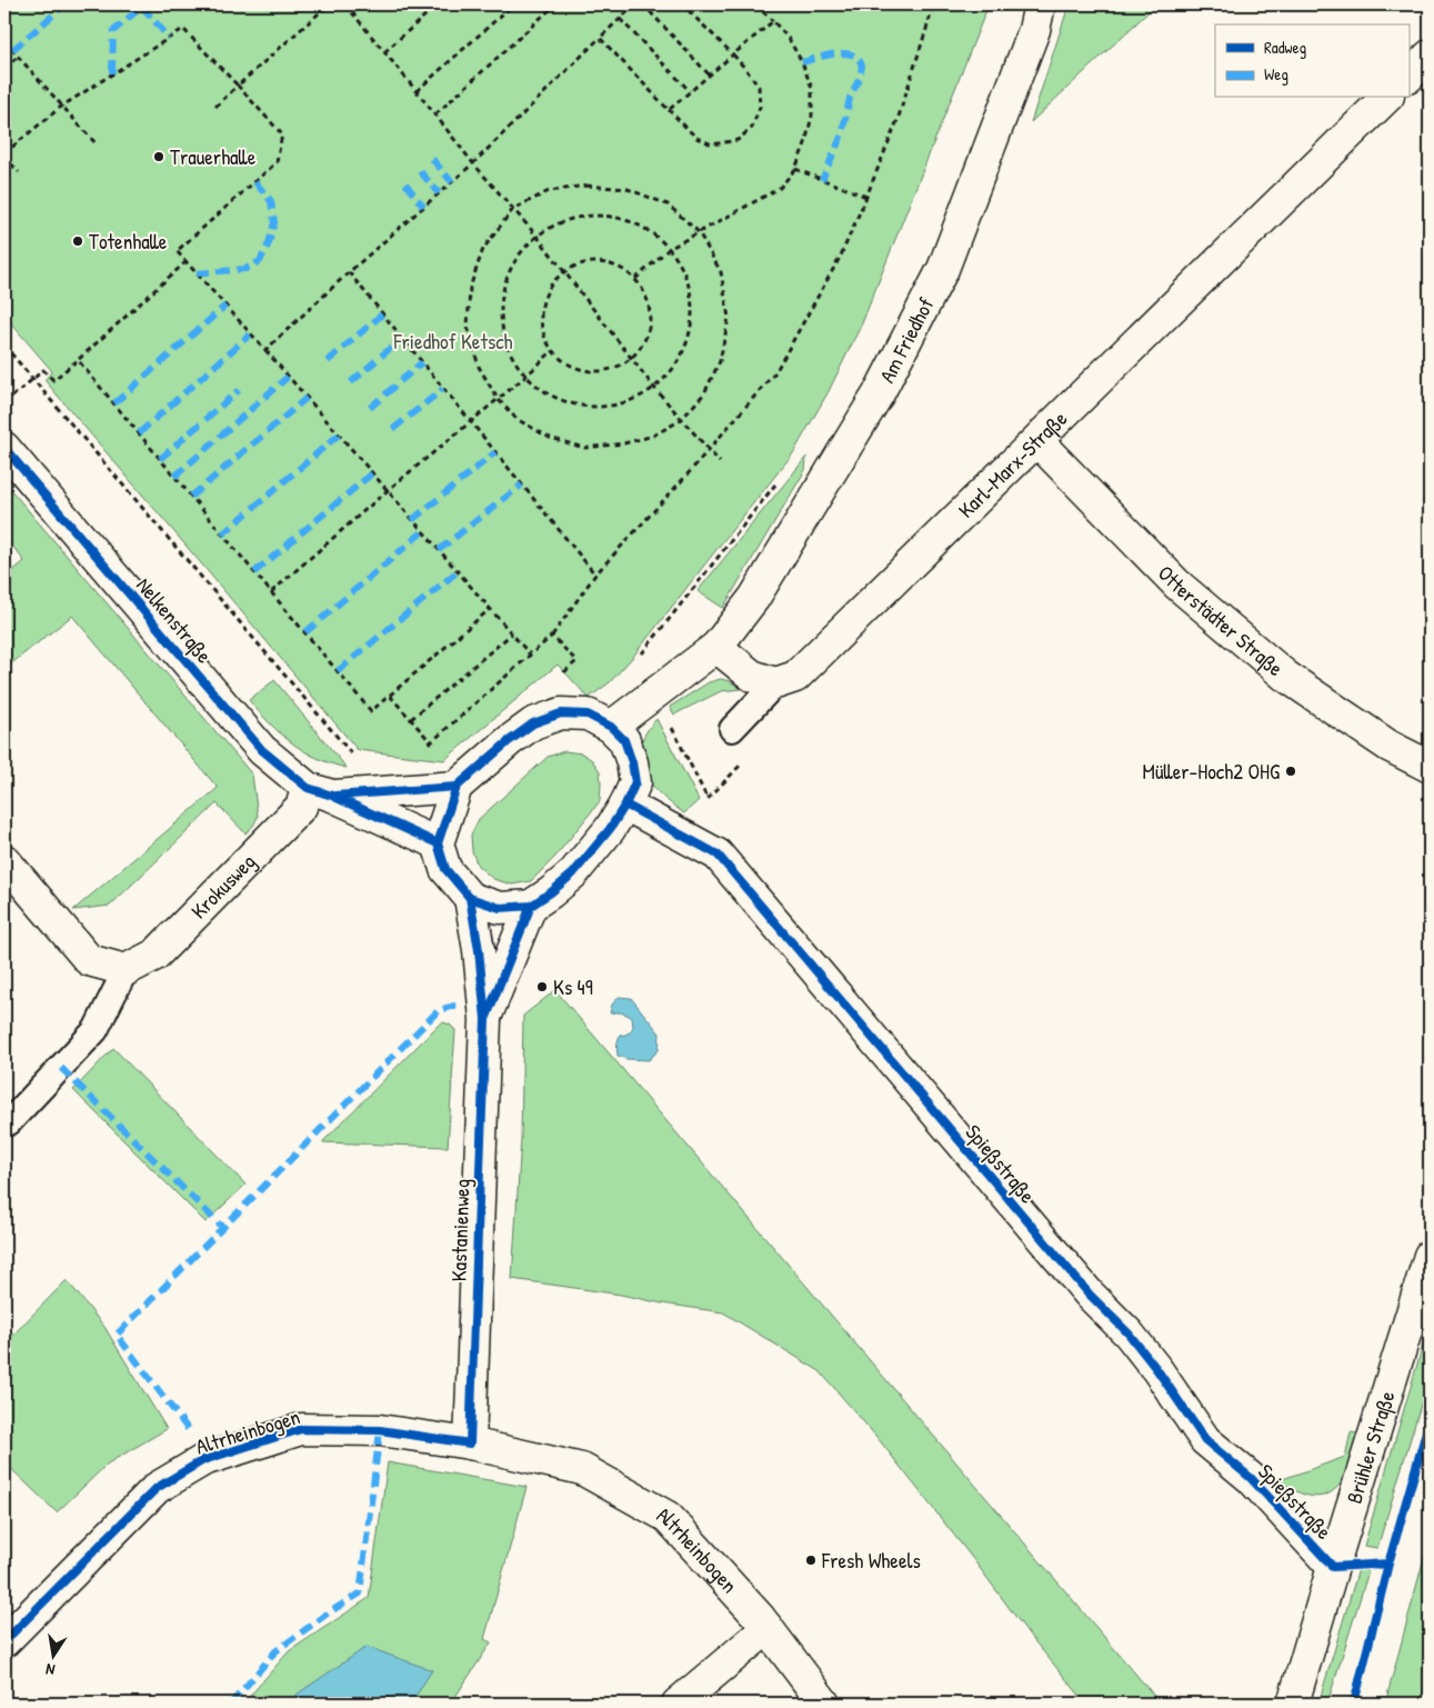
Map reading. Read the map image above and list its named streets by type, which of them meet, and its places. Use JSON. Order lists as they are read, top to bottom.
{
  "streets": {
    "street": [
      "Am Friedhof",
      "Karl-Marx-Straße",
      "Otterstädter Straße",
      "Nelkenstraße",
      "Krokusweg",
      "Spießstraße",
      "Kastanienweg",
      "Altrheinbogen",
      "Brühler Straße"
    ]
  },
  "crossings": [
    ["Karl-Marx-Straße", "Otterstädter Straße"],
    ["Nelkenstraße", "Krokusweg"],
    ["Nelkenstraße", "Spießstraße"],
    ["Nelkenstraße", "Kastanienweg"],
    ["Spießstraße", "Kastanienweg"],
    ["Spießstraße", "Brühler Straße"],
    ["Kastanienweg", "Altrheinbogen"]
  ],
  "parks": ["Friedhof Ketsch"],
  "places": [
    "Trauerhalle",
    "Totenhalle",
    "Müller-Hoch2 OHG",
    "Ks 49",
    "Fresh Wheels"
  ],
  "legend": ["Radweg", "Weg"],
  "north": "bottom"
}
